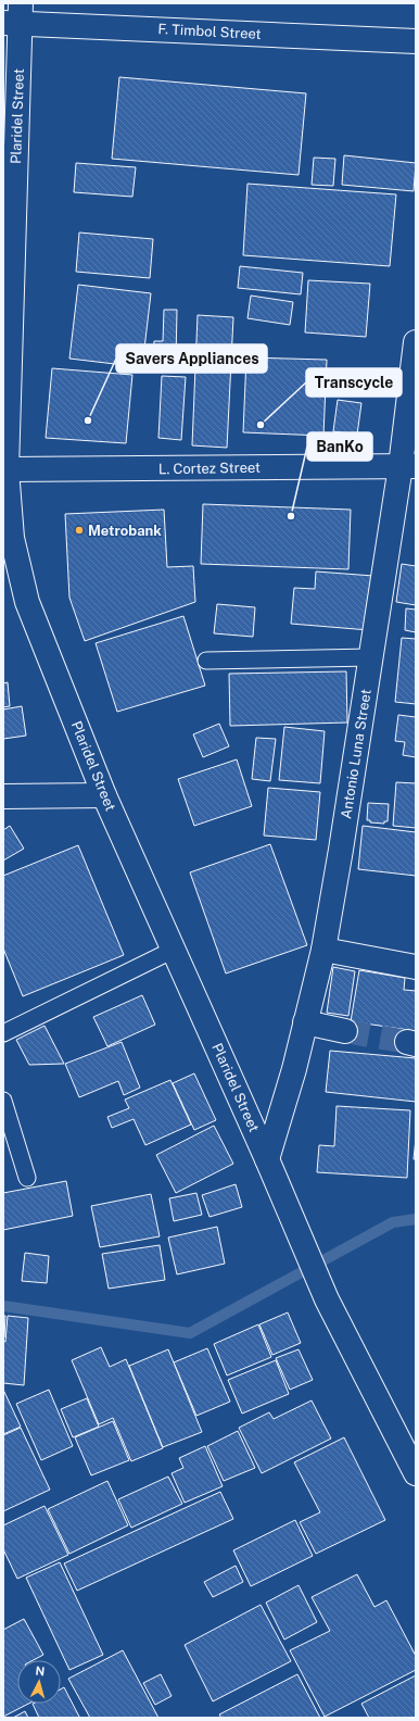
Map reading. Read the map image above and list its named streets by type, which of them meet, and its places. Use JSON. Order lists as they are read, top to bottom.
{
  "streets": {
    "street": [
      "F. Timbol Street",
      "Plaridel Street",
      "L. Cortez Street",
      "Antonio Luna Street"
    ]
  },
  "crossings": [
    ["F. Timbol Street", "Plaridel Street"],
    ["Plaridel Street", "L. Cortez Street"],
    ["Plaridel Street", "Antonio Luna Street"],
    ["L. Cortez Street", "Antonio Luna Street"]
  ],
  "places": [
    "Savers Appliances",
    "Transcycle",
    "BanKo",
    "Metrobank"
  ],
  "north": "top"
}
